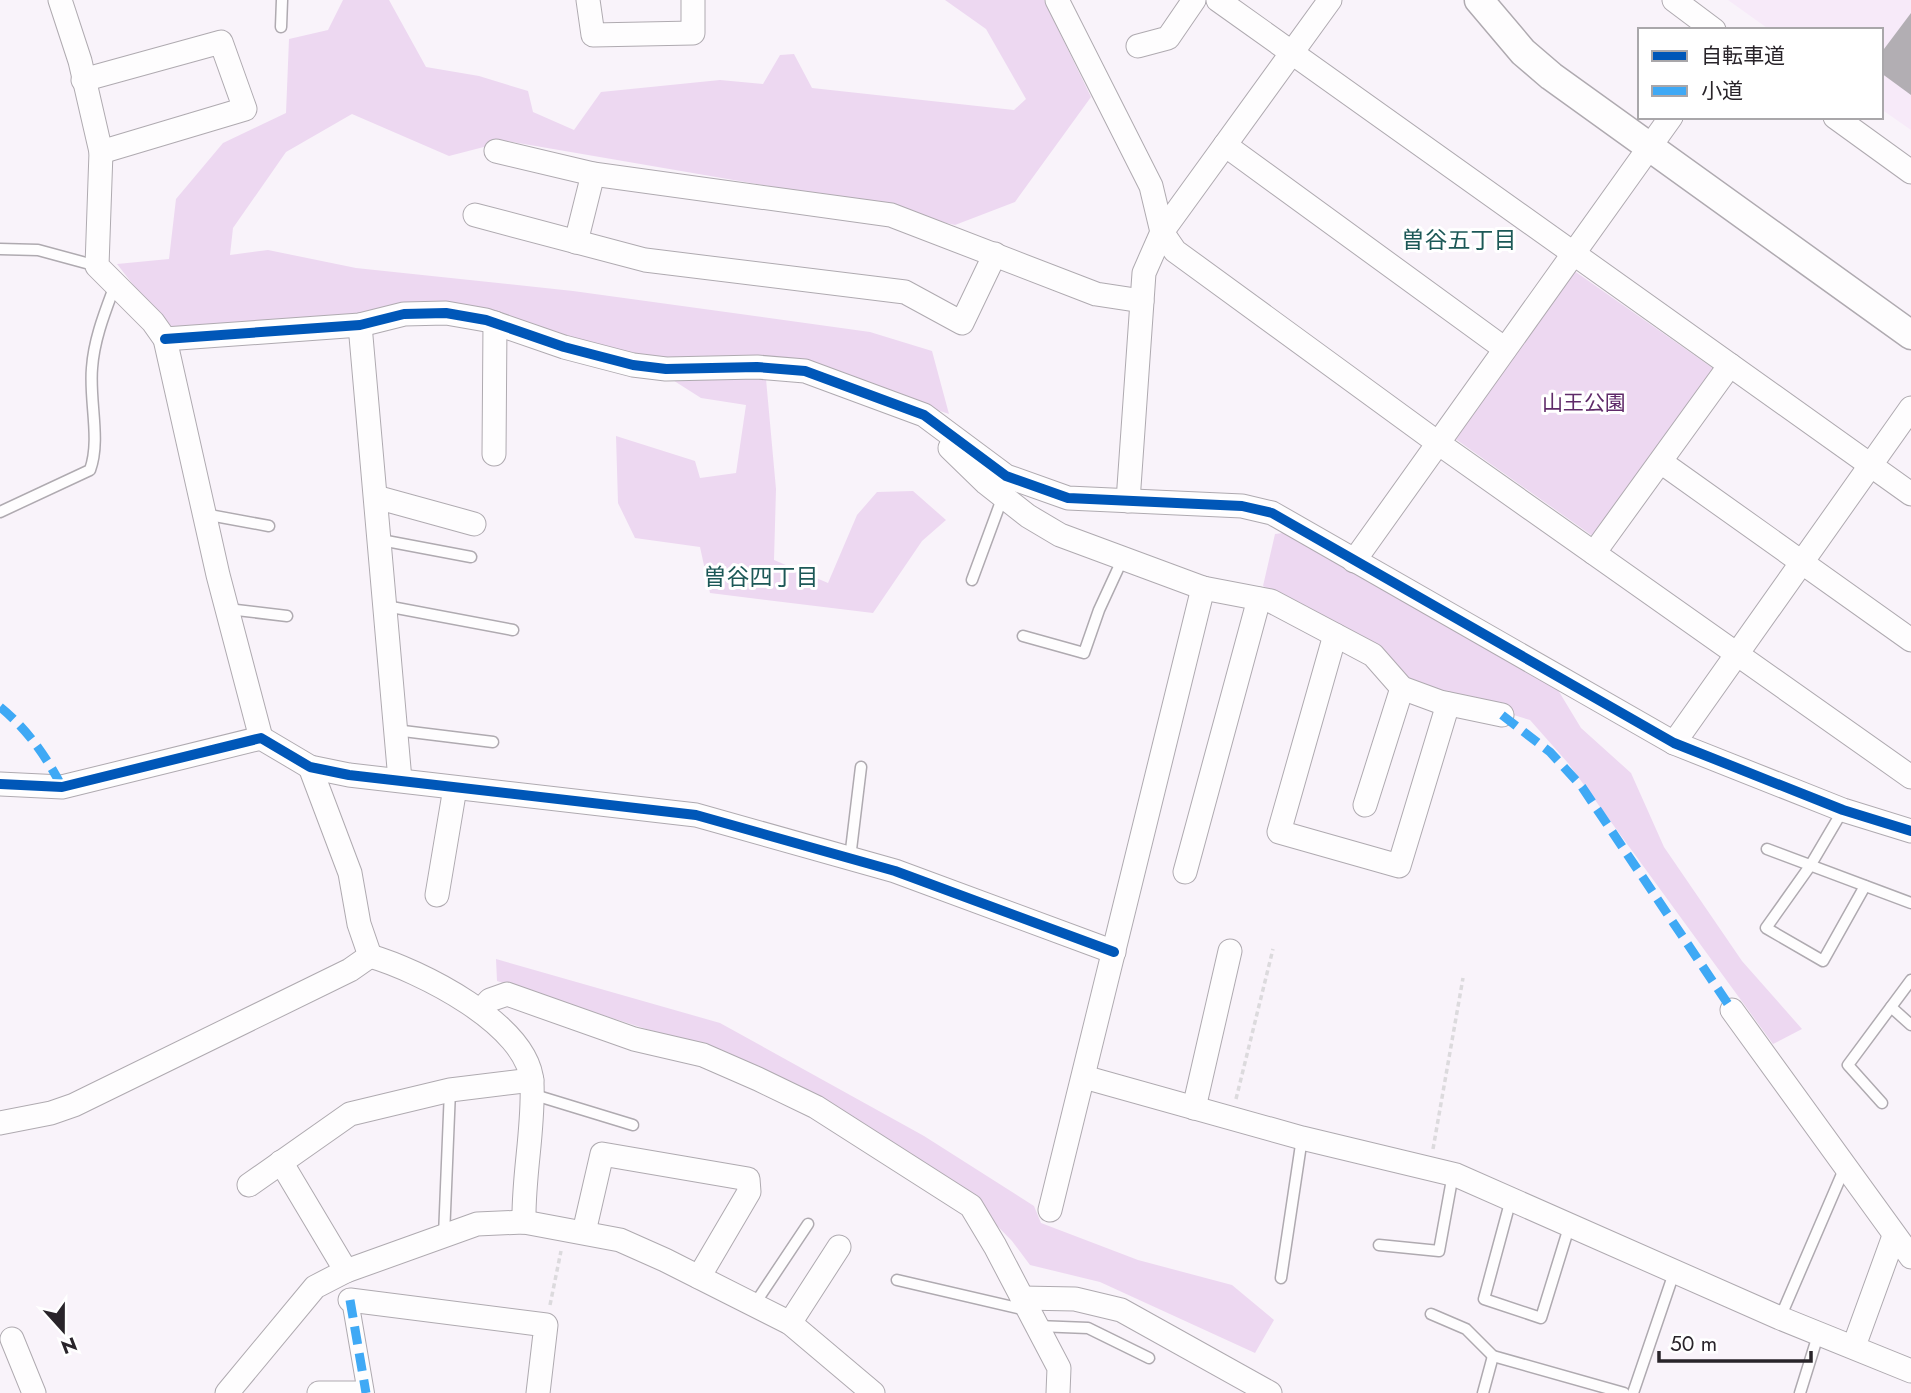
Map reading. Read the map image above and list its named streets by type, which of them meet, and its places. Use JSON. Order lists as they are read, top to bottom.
{
  "districts": ["曽谷五丁目", "曽谷四丁目"],
  "parks": ["山王公園"],
  "legend": ["自転車道", "小道"],
  "scale_bar": "50 m",
  "north": "bottom"
}
